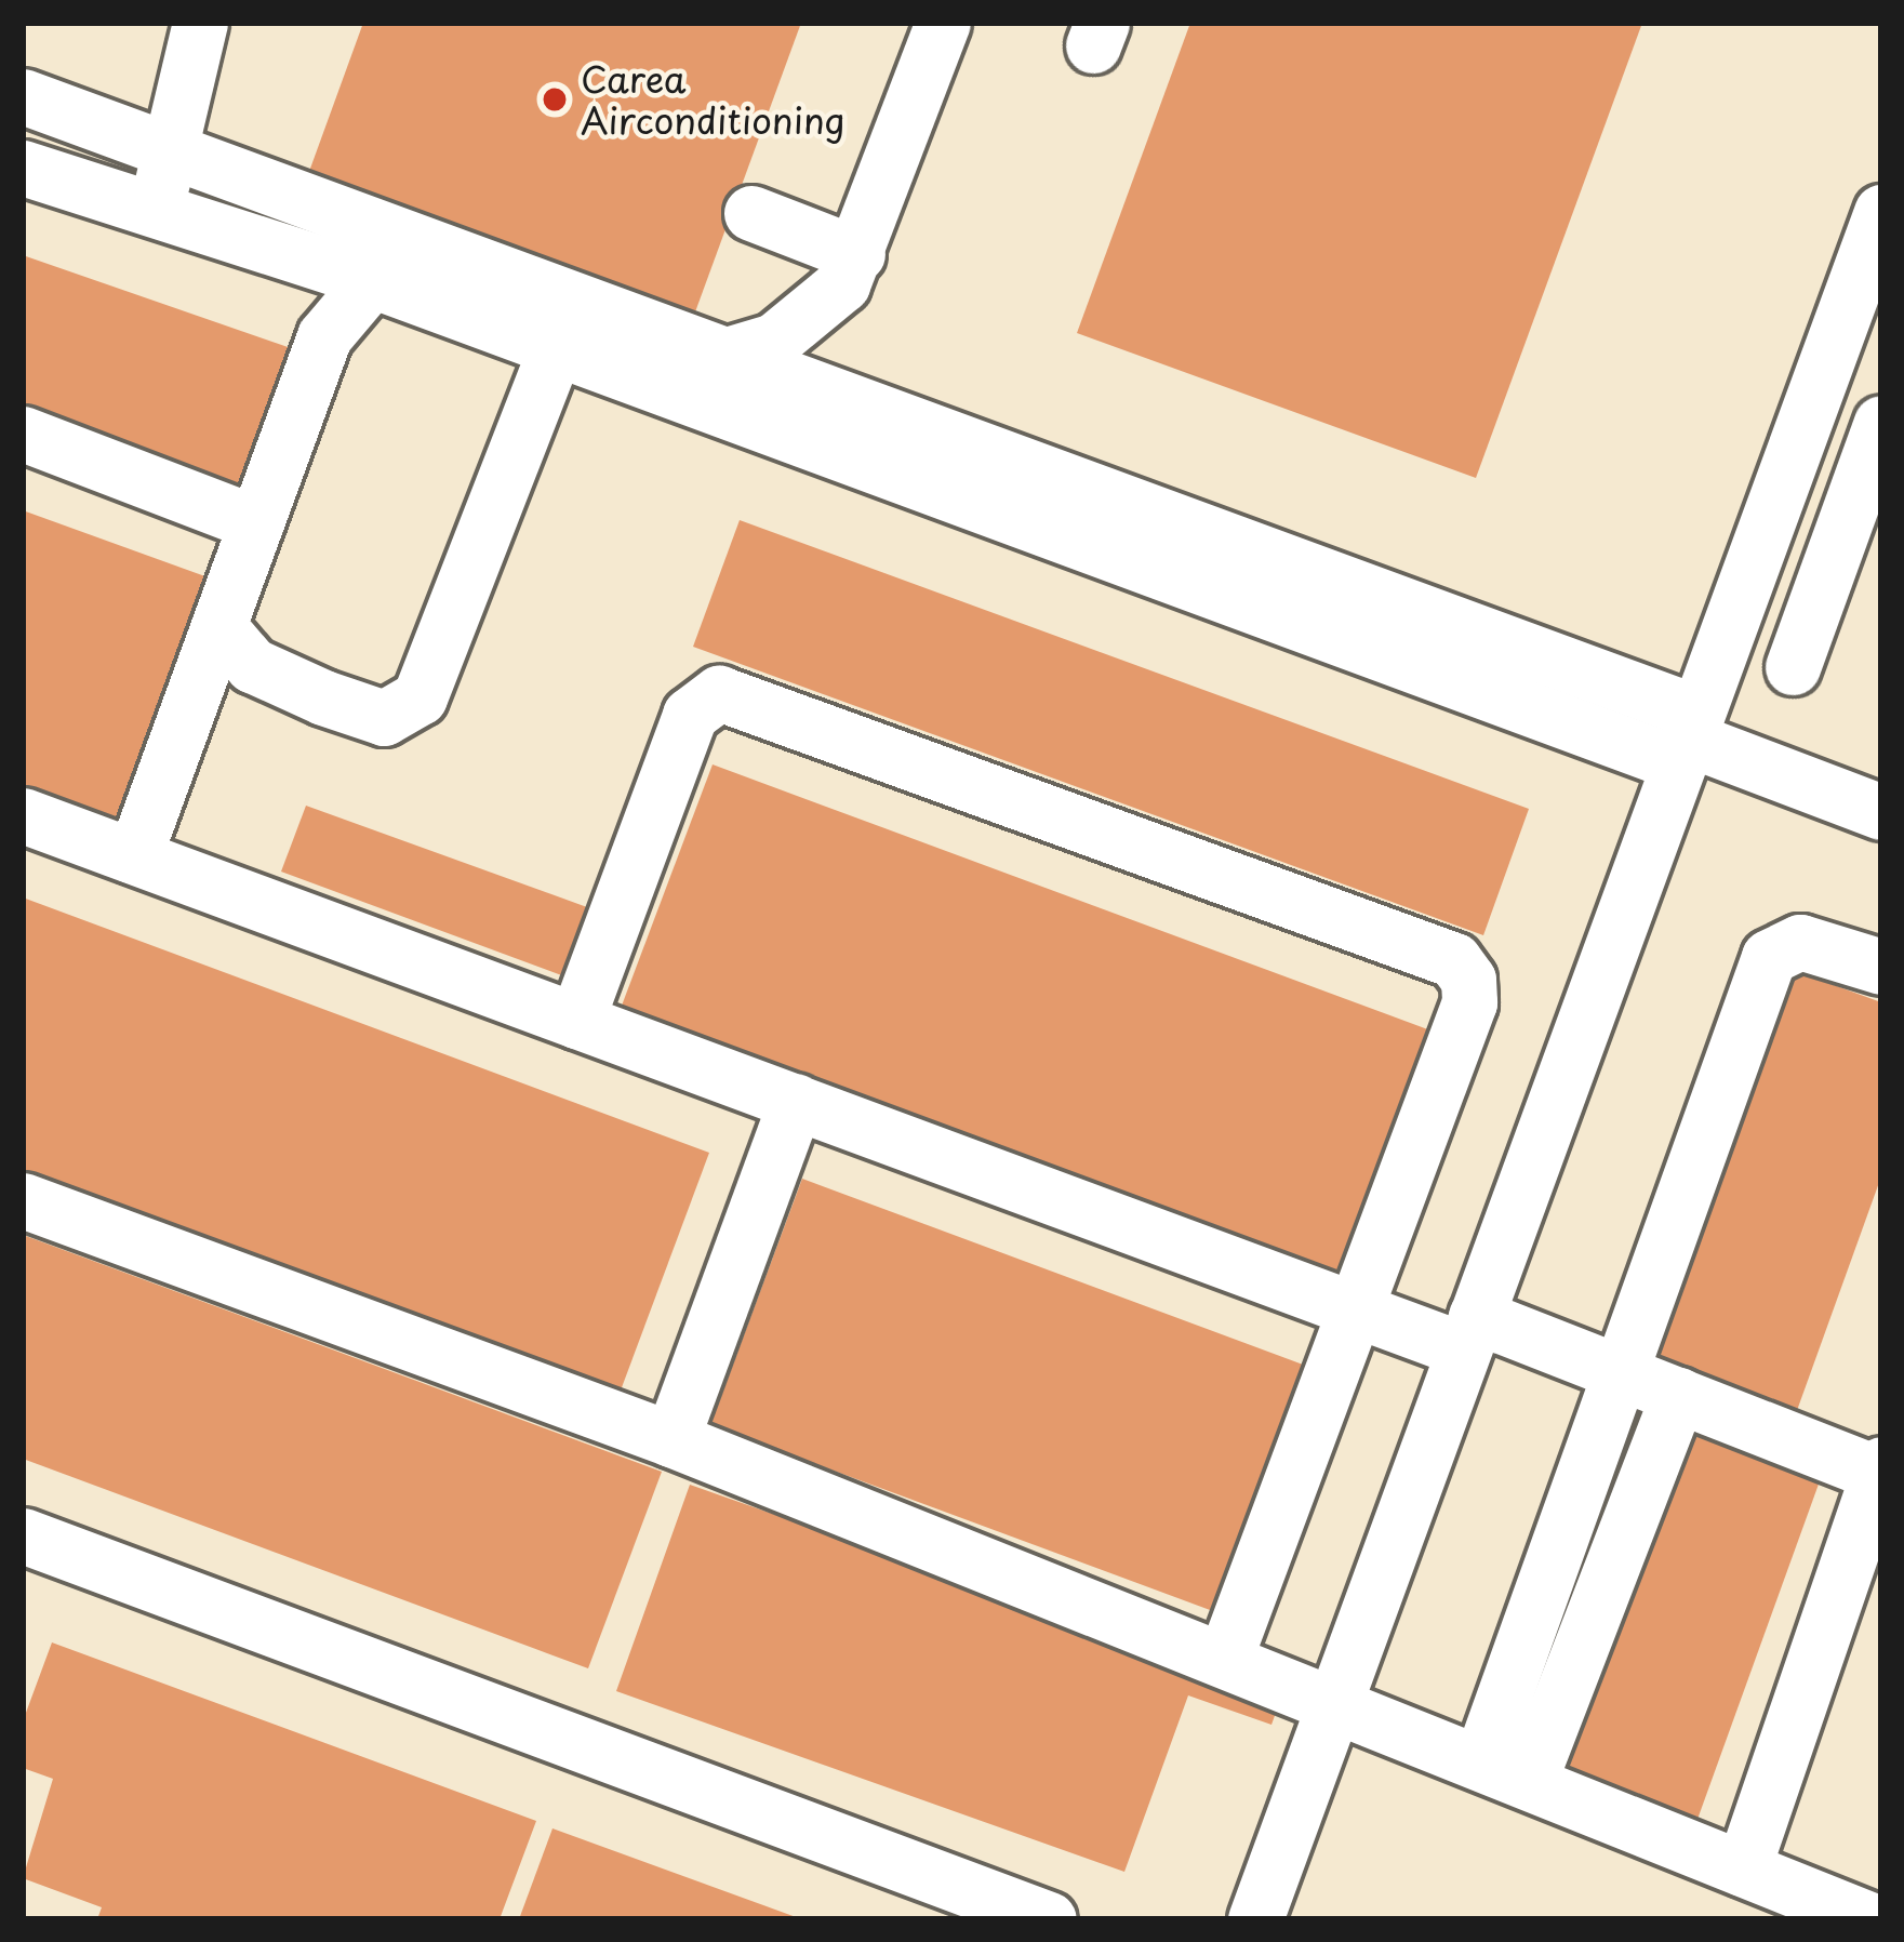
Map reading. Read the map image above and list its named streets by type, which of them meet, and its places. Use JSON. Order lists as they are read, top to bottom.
{
  "places": ["Carea Airconditioning"]
}
